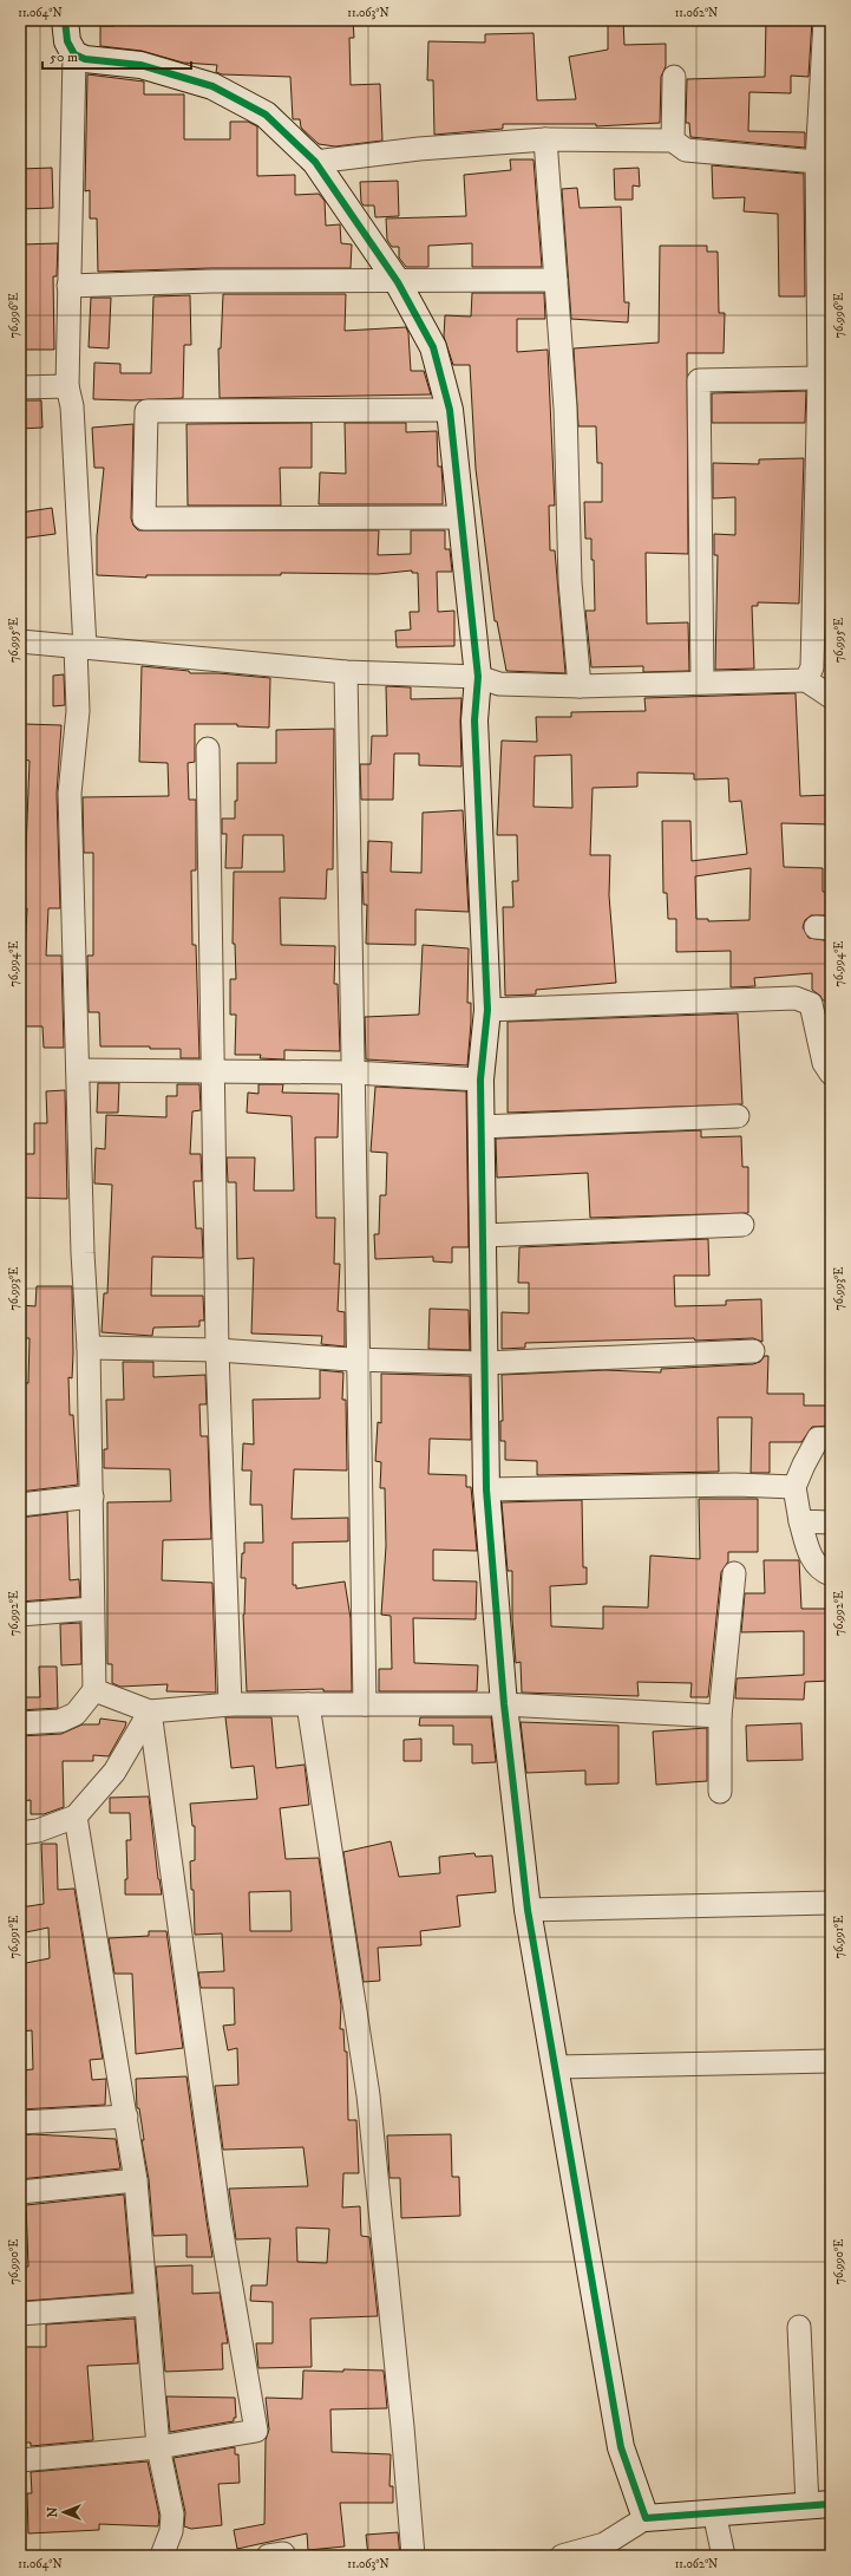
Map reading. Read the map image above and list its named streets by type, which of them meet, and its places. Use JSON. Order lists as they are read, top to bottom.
{
  "scale_bar": "50 m",
  "north": "left",
  "coordinates": [
    "11.064°N",
    "11.063°N",
    "11.062°N",
    "76.996°E",
    "76.995°E",
    "76.994°E",
    "76.993°E",
    "76.992°E",
    "76.991°E",
    "76.990°E"
  ]
}
